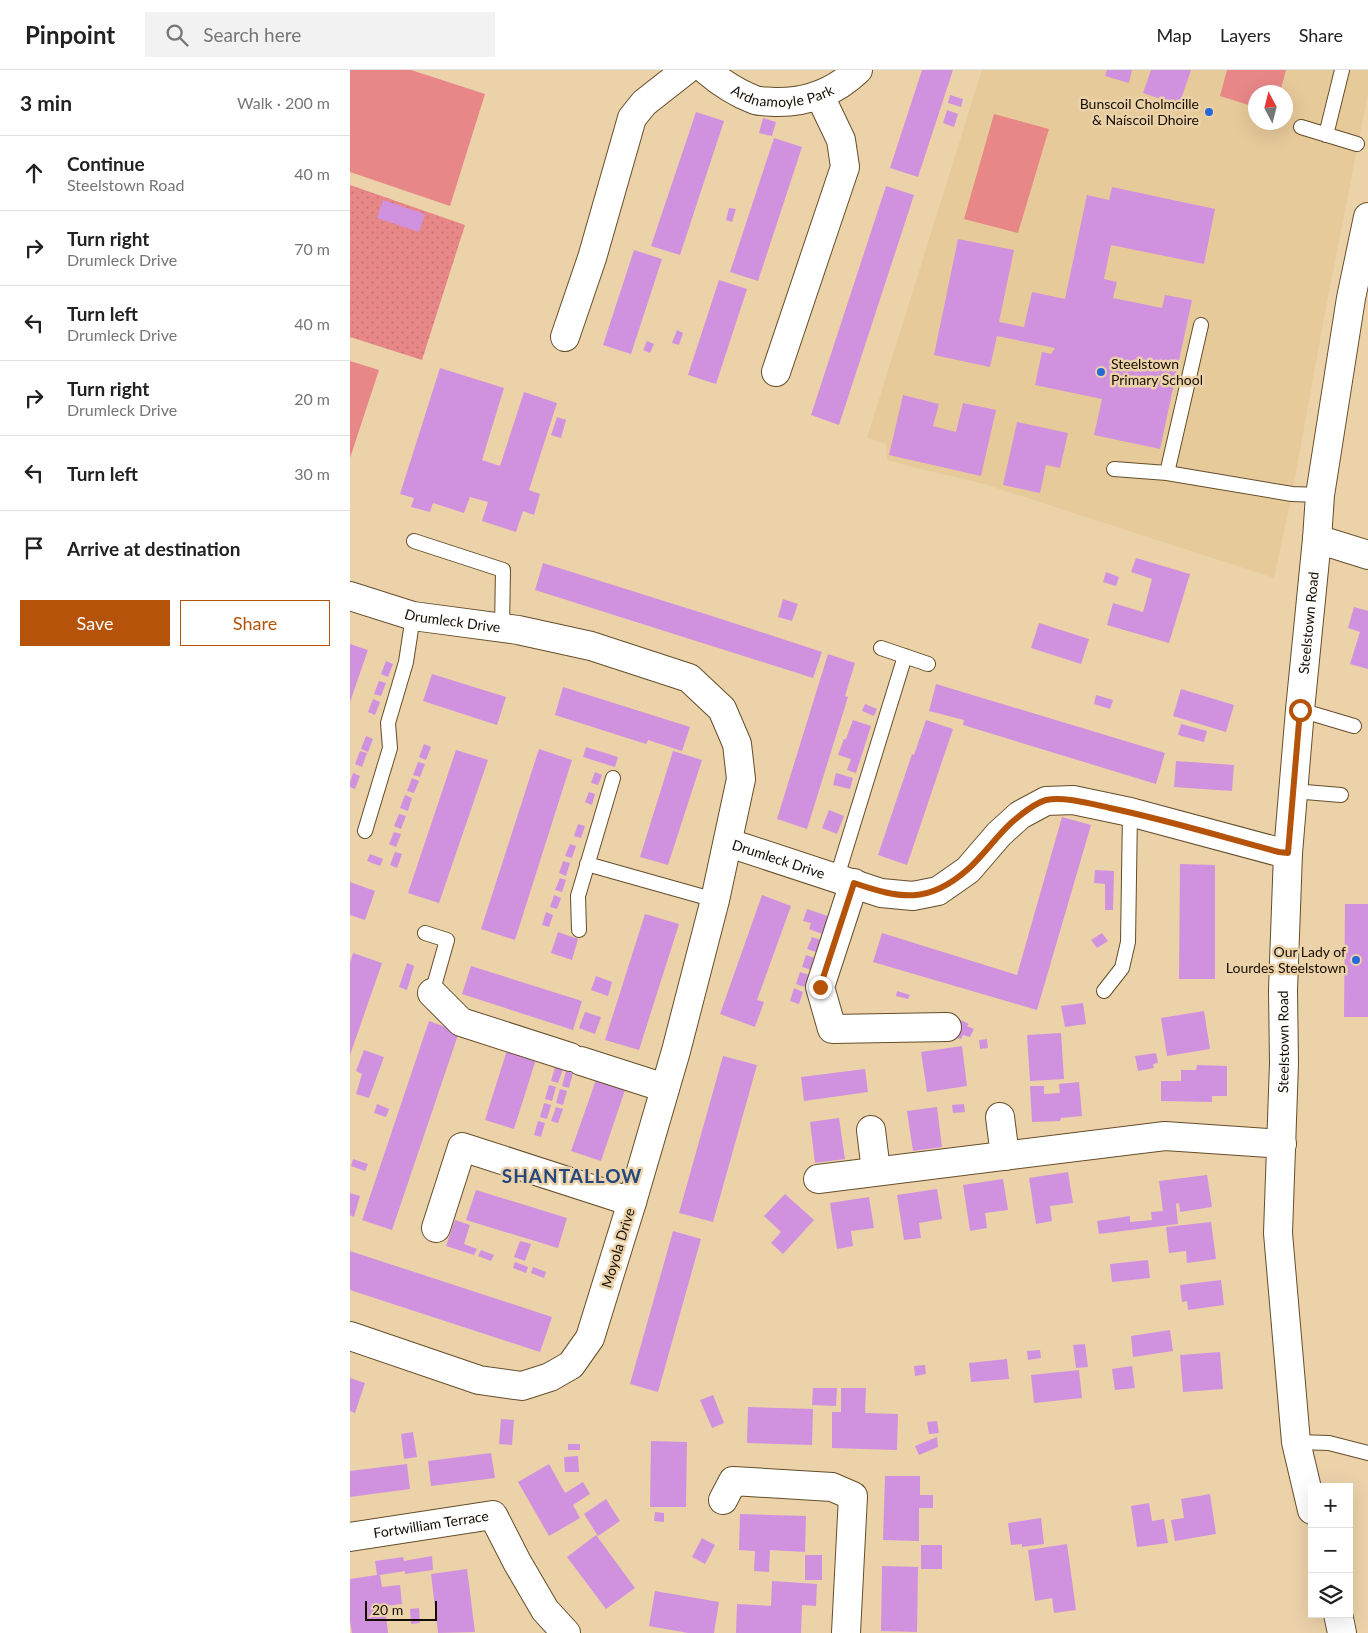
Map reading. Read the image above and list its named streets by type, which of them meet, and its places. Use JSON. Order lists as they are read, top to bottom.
{
  "streets": {
    "street": [
      "Ardnamoyle Park",
      "Drumleck Drive",
      "Steelstown Road",
      "Moyola Drive",
      "Fortwilliam Terrace"
    ]
  },
  "crossings": [
    ["Drumleck Drive", "Steelstown Road"],
    ["Drumleck Drive", "Moyola Drive"]
  ],
  "districts": ["SHANTALLOW"],
  "places": ["Bunscoil Cholmcille & Naíscoil Dhoire", "Steelstown Primary School", "Our Lady of Lourdes Steelstown"],
  "scale_bar": "20 m",
  "north": "top",
  "page": {
    "header": "Pinpoint",
    "search": "Search here",
    "nav": ["Map", "Layers", "Share"],
    "heading": ["3 min", "Walk · 200 m"],
    "list": [
      ["Continue", "Steelstown Road", "40 m"],
      ["Turn right", "Drumleck Drive", "70 m"],
      ["Turn left", "Drumleck Drive", "40 m"],
      ["Turn right", "Drumleck Drive", "20 m"],
      ["Turn left", "30 m"],
      "Arrive at destination"
    ],
    "buttons": ["Save", "Share"],
    "map_buttons": ["+", "−"],
    "scale": "20 m"
  }
}
